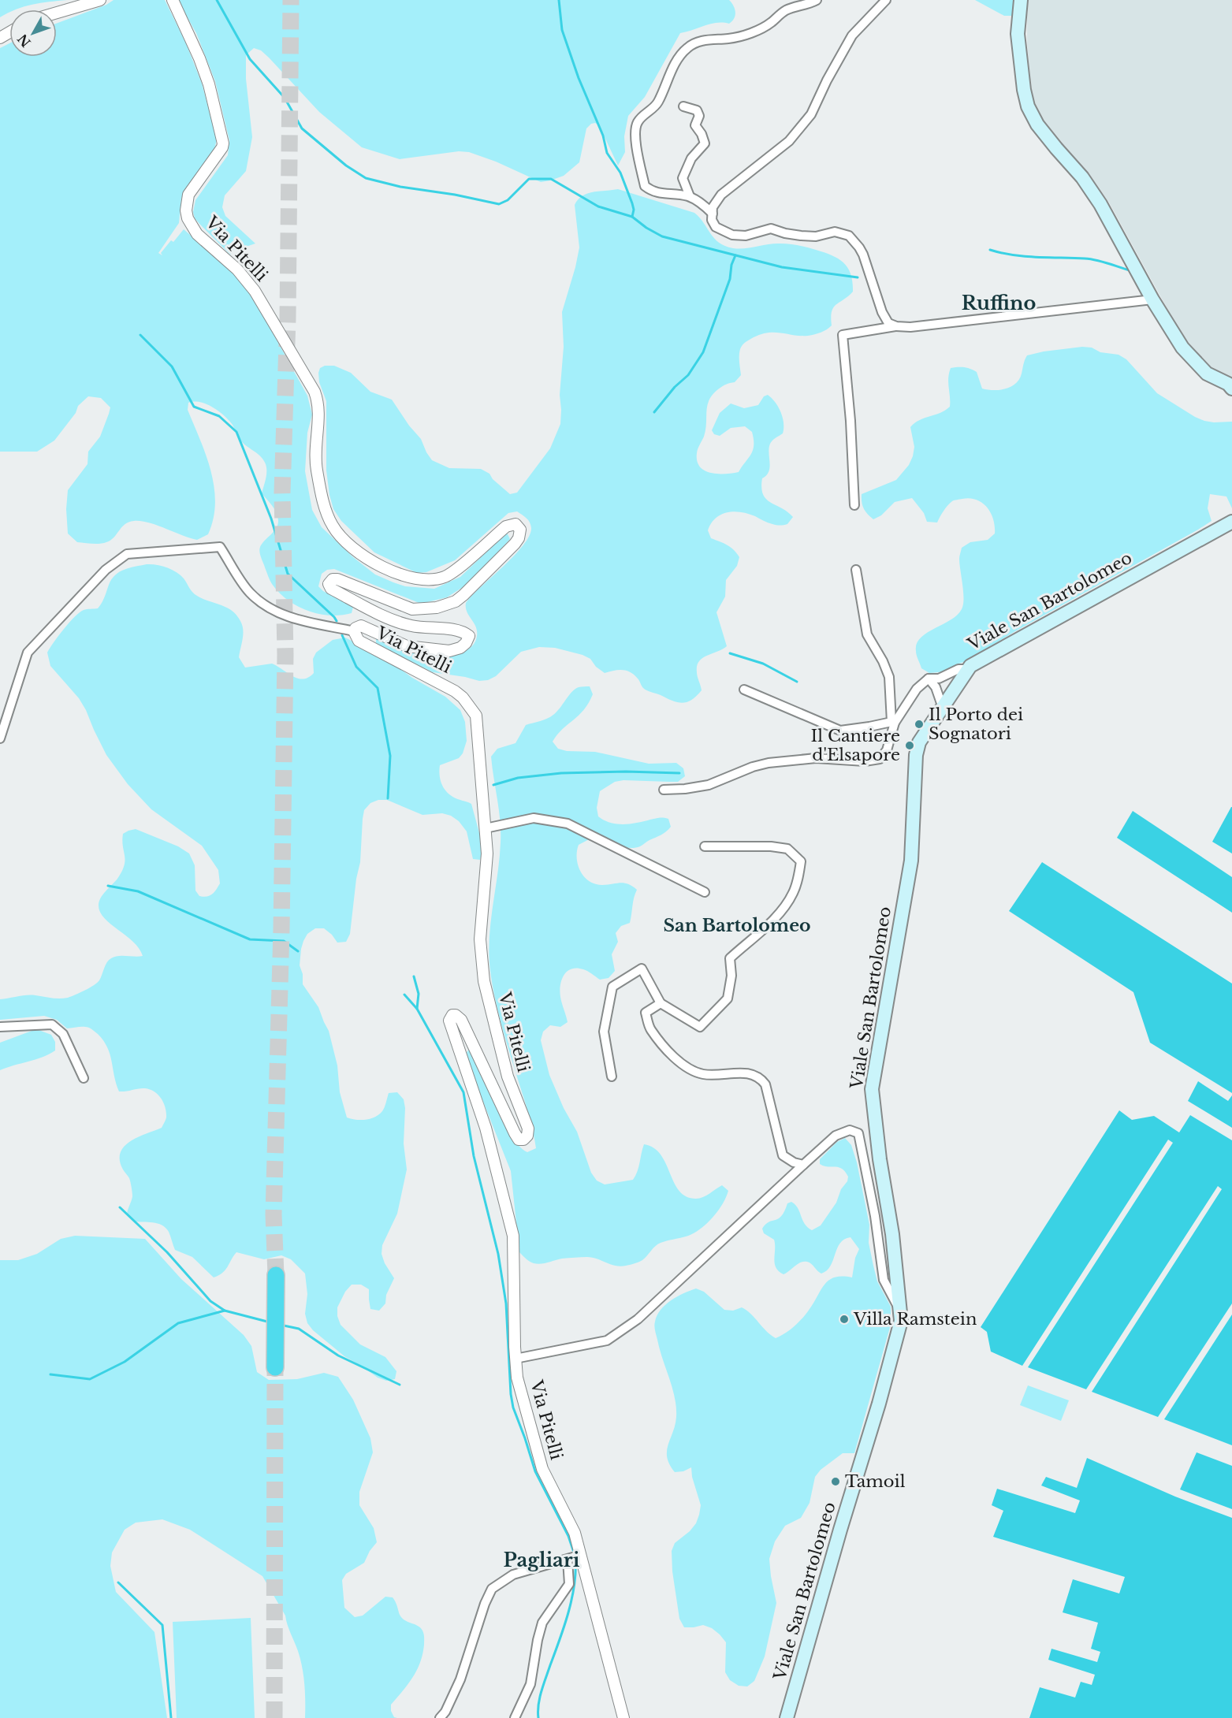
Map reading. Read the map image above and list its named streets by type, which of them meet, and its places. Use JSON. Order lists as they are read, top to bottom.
{
  "streets": {
    "main road": ["Viale San Bartolomeo"],
    "street": ["Via Pitelli"]
  },
  "districts": ["Ruffino", "San Bartolomeo", "Pagliari"],
  "places": [
    "Il Porto dei Sognatori",
    "Il Cantiere d'Elsapore",
    "Villa Ramstein",
    "Tamoil"
  ],
  "north": "bottom left"
}
